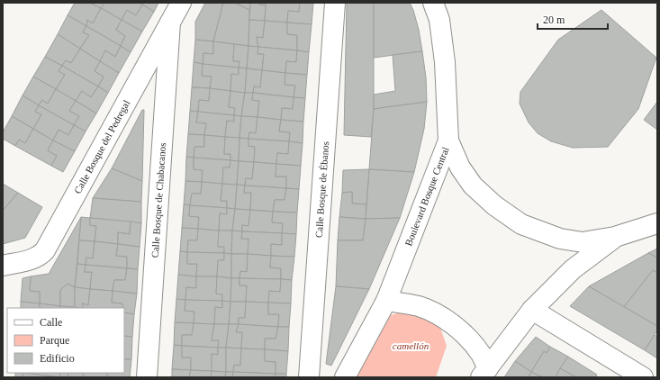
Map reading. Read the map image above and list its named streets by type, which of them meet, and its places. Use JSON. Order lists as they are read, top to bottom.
{
  "streets": {
    "street": [
      "Calle Bosque del Pedregal",
      "Calle Bosque de Ébanos",
      "Boulevard Bosque Central",
      "Calle Bosque de Chabacanos"
    ]
  },
  "crossings": [
    ["Calle Bosque del Pedregal", "Calle Bosque de Chabacanos"]
  ],
  "parks": ["camellón"],
  "legend": ["Calle", "Parque", "Edificio"],
  "scale_bar": "20 m"
}
